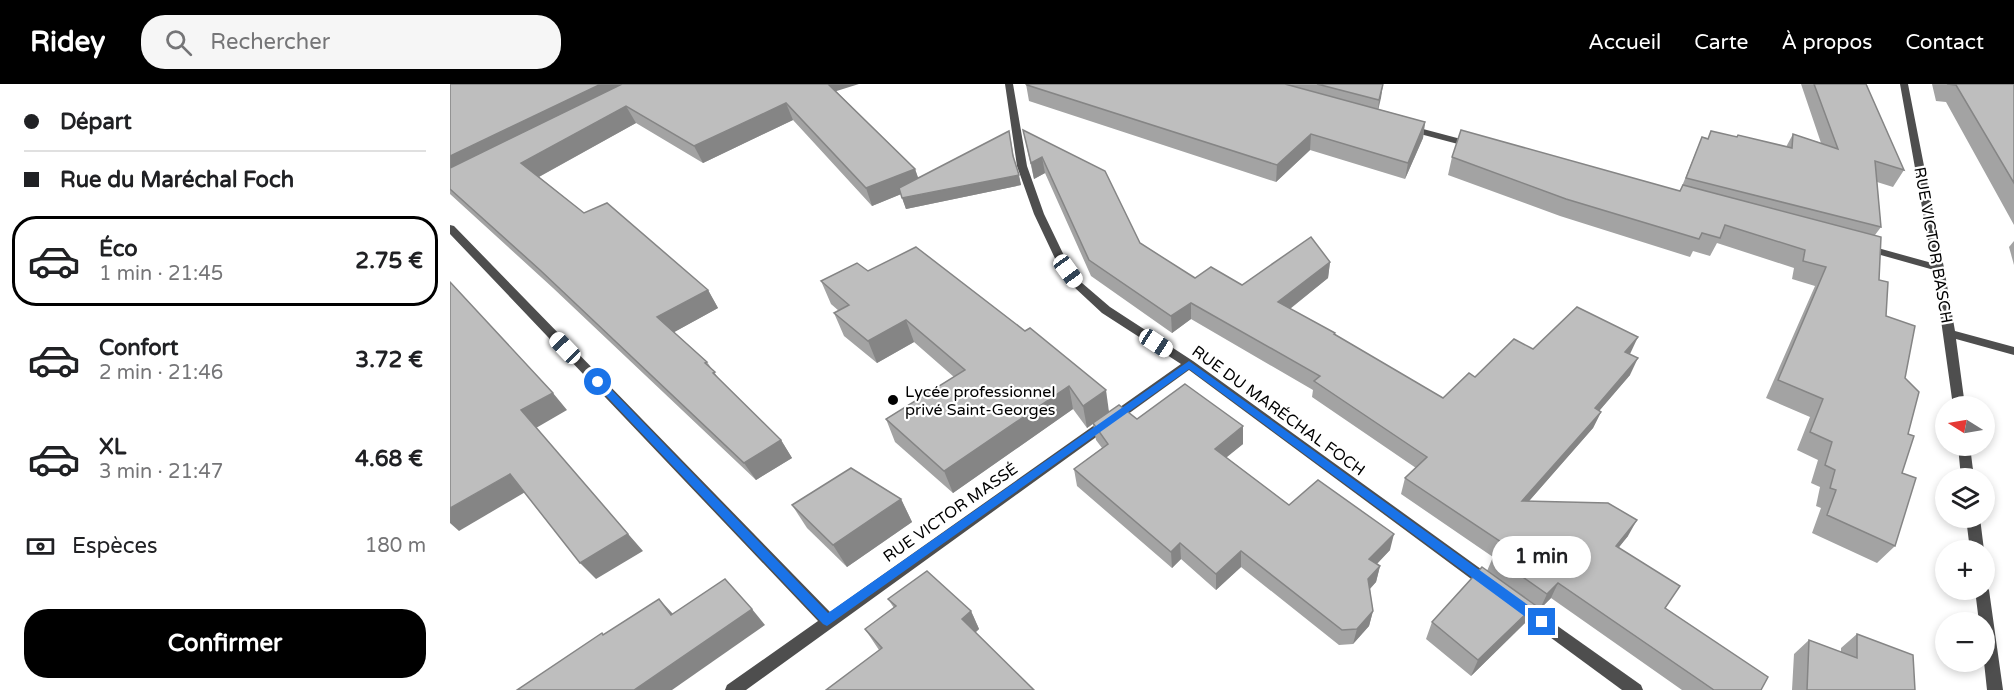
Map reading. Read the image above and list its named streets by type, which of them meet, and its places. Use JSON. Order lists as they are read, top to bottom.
{
  "streets": {
    "street": ["RUE VICTOR BASCH", "RUE DU MARÉCHAL FOCH", "RUE VICTOR MASSÉ"]
  },
  "crossings": [
    ["RUE DU MARÉCHAL FOCH", "RUE VICTOR MASSÉ"]
  ],
  "places": ["Lycée professionnel privé Saint-Georges"],
  "north": "left",
  "page": {
    "header": "Ridey",
    "search": "Rechercher",
    "nav": [
      "Accueil",
      "Carte",
      "À propos",
      "Contact"
    ],
    "banner": ["Départ", "Rue du Maréchal Foch"],
    "list": [
      {
        "name": "Éco",
        "note": "1 min · 21:45",
        "value": "2.75 €"
      },
      {
        "name": "Confort",
        "note": "2 min · 21:46",
        "value": "3.72 €"
      },
      {
        "name": "XL",
        "note": "3 min · 21:47",
        "value": "4.68 €"
      }
    ],
    "map_buttons": ["+", "−"],
    "pay": ["Espèces", "180 m"],
    "bubble": "1 min",
    "buttons": "Confirmer"
  }
}
